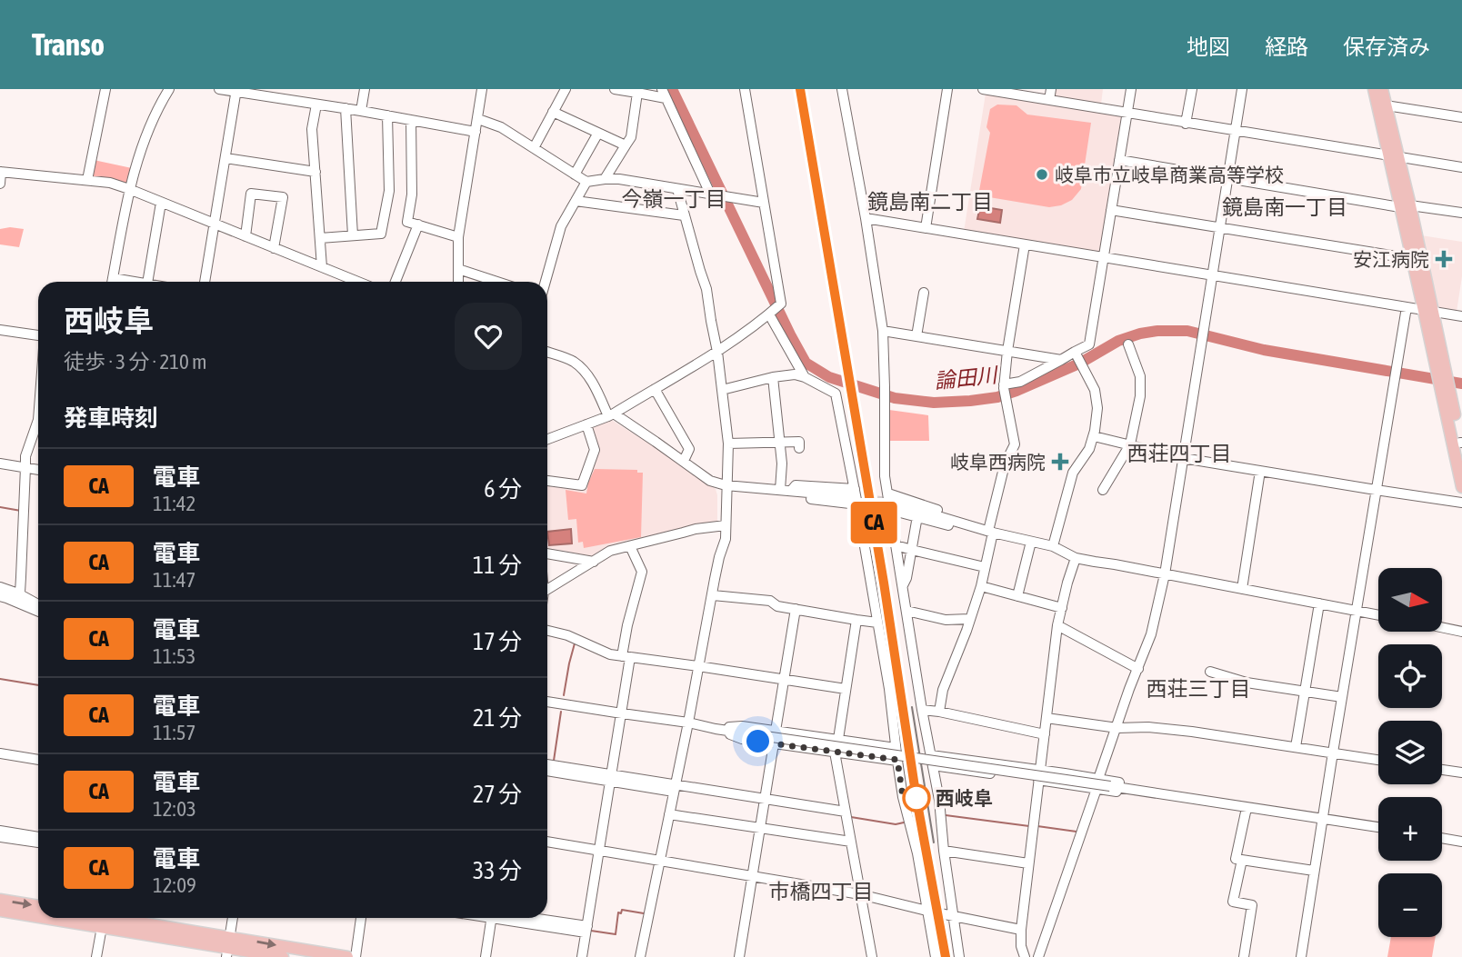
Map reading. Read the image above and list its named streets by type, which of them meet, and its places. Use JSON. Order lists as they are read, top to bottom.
{
  "districts": [
    "今嶺一丁目",
    "鏡島南二丁目",
    "鏡島南一丁目",
    "西荘四丁目",
    "西荘三丁目",
    "市橋四丁目"
  ],
  "water": ["論田川"],
  "places": {
    "other": ["岐阜市立岐阜商業高等学校", "西岐阜"],
    "health": ["安江病院", "岐阜西病院"]
  },
  "north": "right",
  "page": {
    "header": "Transo",
    "nav": ["地図", "経路", "保存済み"],
    "on_map": "CA",
    "heading": [
      ["西岐阜", "徒歩 · 3 分 · 210 m"],
      "発車時刻"
    ],
    "list": [
      {
        "mark": "CA",
        "name": "電車",
        "note": "11:42",
        "value": "6 分"
      },
      {
        "mark": "CA",
        "name": "電車",
        "note": "11:47",
        "value": "11 分"
      },
      {
        "mark": "CA",
        "name": "電車",
        "note": "11:53",
        "value": "17 分"
      },
      {
        "mark": "CA",
        "name": "電車",
        "note": "11:57",
        "value": "21 分"
      },
      {
        "mark": "CA",
        "name": "電車",
        "note": "12:03",
        "value": "27 分"
      },
      {
        "mark": "CA",
        "name": "電車",
        "note": "12:09",
        "value": "33 分"
      }
    ],
    "map_buttons": ["+", "−"]
  }
}
